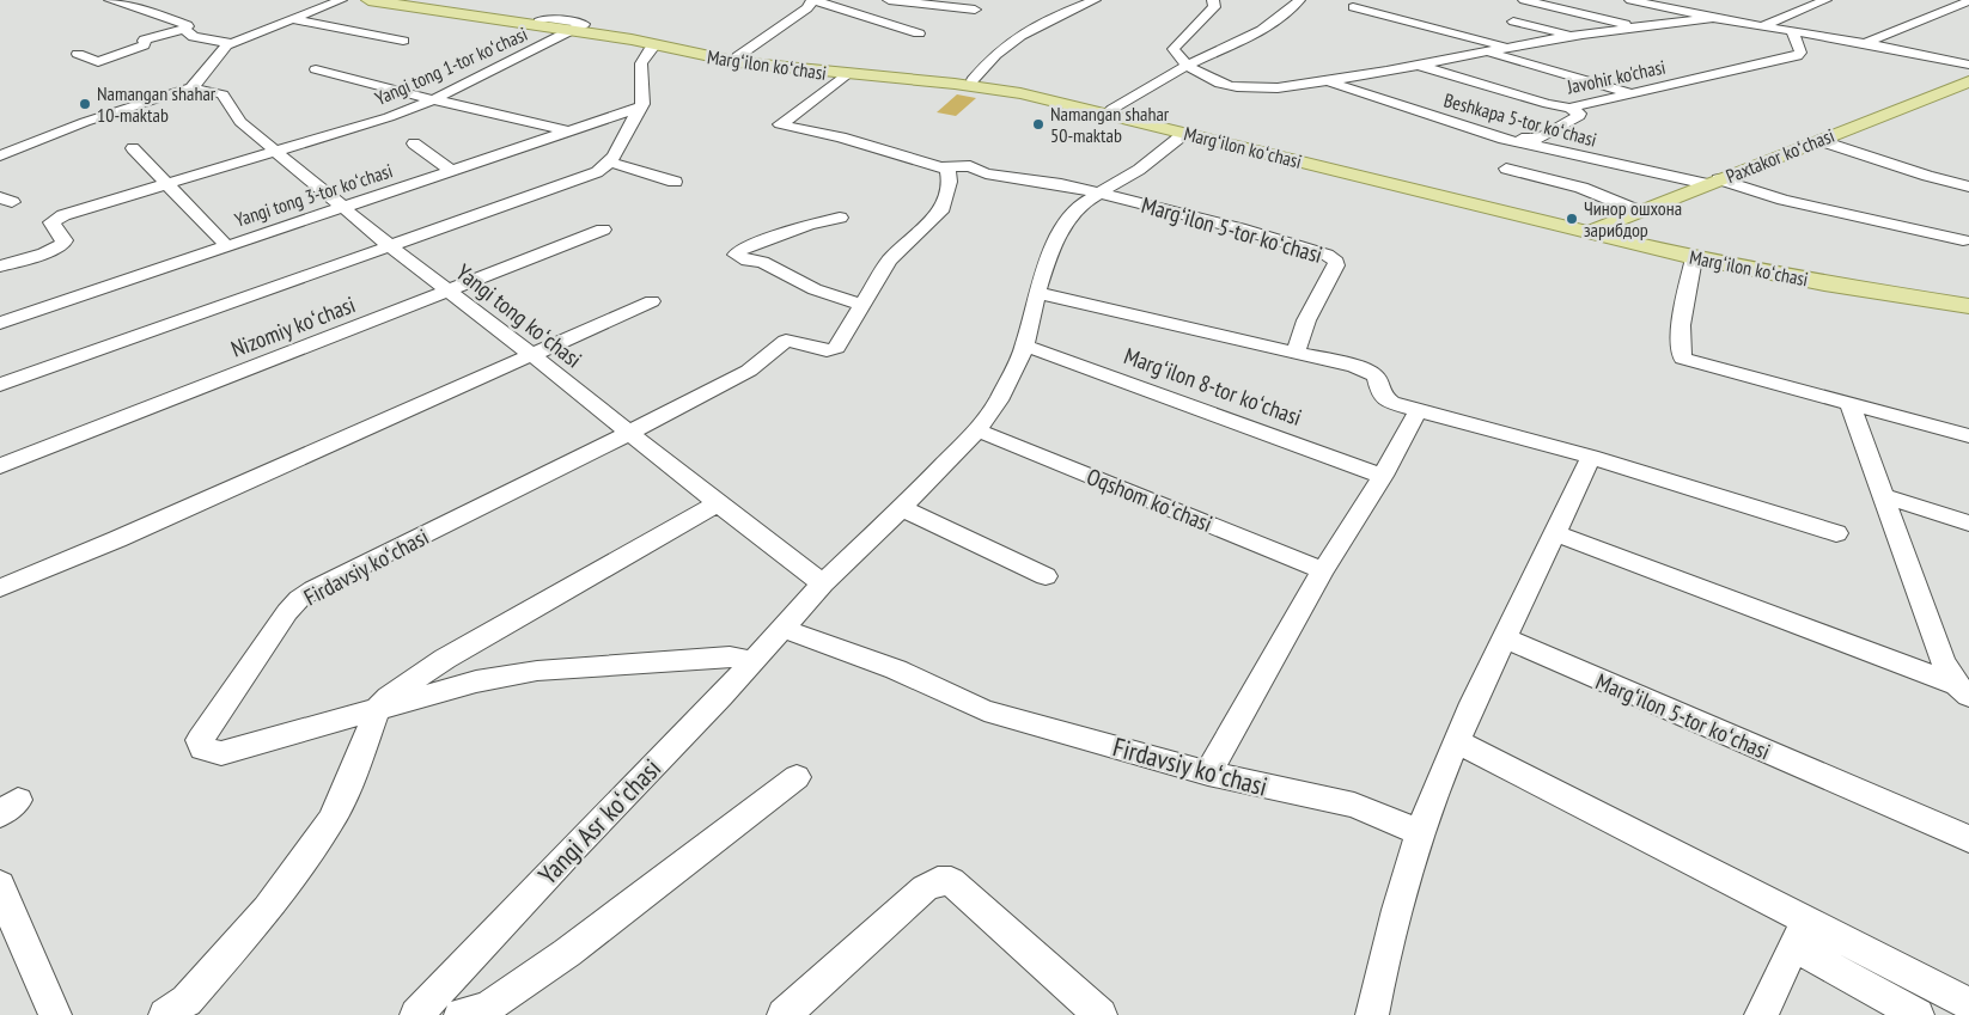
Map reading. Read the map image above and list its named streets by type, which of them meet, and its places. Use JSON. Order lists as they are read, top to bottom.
{
  "streets": {
    "main road": ["Margʻilon koʻchasi", "Paxtakor koʻchasi"],
    "street": [
      "Yangi tong 1-tor koʻchasi",
      "Javohir ko'chasi",
      "Beshkapa 5-tor koʻchasi",
      "Yangi tong 3-tor koʻchasi",
      "Margʻilon 5-tor koʻchasi",
      "Yangi tong koʻchasi",
      "Nizomiy koʻchasi",
      "Margʻilon 8-tor koʻchasi",
      "Oqshom koʻchasi",
      "Firdavsiy koʻchasi",
      "Yangi Asr koʻchasi"
    ]
  },
  "crossings": [
    ["Margʻilon koʻchasi", "Yangi tong 1-tor koʻchasi"],
    ["Margʻilon koʻchasi", "Paxtakor koʻchasi"],
    ["Margʻilon koʻchasi", "Yangi Asr koʻchasi"],
    ["Yangi tong 1-tor koʻchasi", "Yangi tong koʻchasi"],
    ["Javohir ko'chasi", "Beshkapa 5-tor koʻchasi"],
    ["Beshkapa 5-tor koʻchasi", "Paxtakor koʻchasi"],
    ["Yangi tong 3-tor koʻchasi", "Yangi tong koʻchasi"],
    ["Margʻilon 5-tor koʻchasi", "Yangi Asr koʻchasi"],
    ["Yangi tong koʻchasi", "Nizomiy koʻchasi"],
    ["Yangi tong koʻchasi", "Firdavsiy koʻchasi"],
    ["Yangi tong koʻchasi", "Yangi Asr koʻchasi"],
    ["Margʻilon 8-tor koʻchasi", "Yangi Asr koʻchasi"],
    ["Oqshom koʻchasi", "Yangi Asr koʻchasi"],
    ["Firdavsiy koʻchasi", "Yangi Asr koʻchasi"]
  ],
  "places": ["Namangan shahar 10-maktab", "Namangan shahar 50-maktab", "Чинор ошхона зарибдор"]
}
